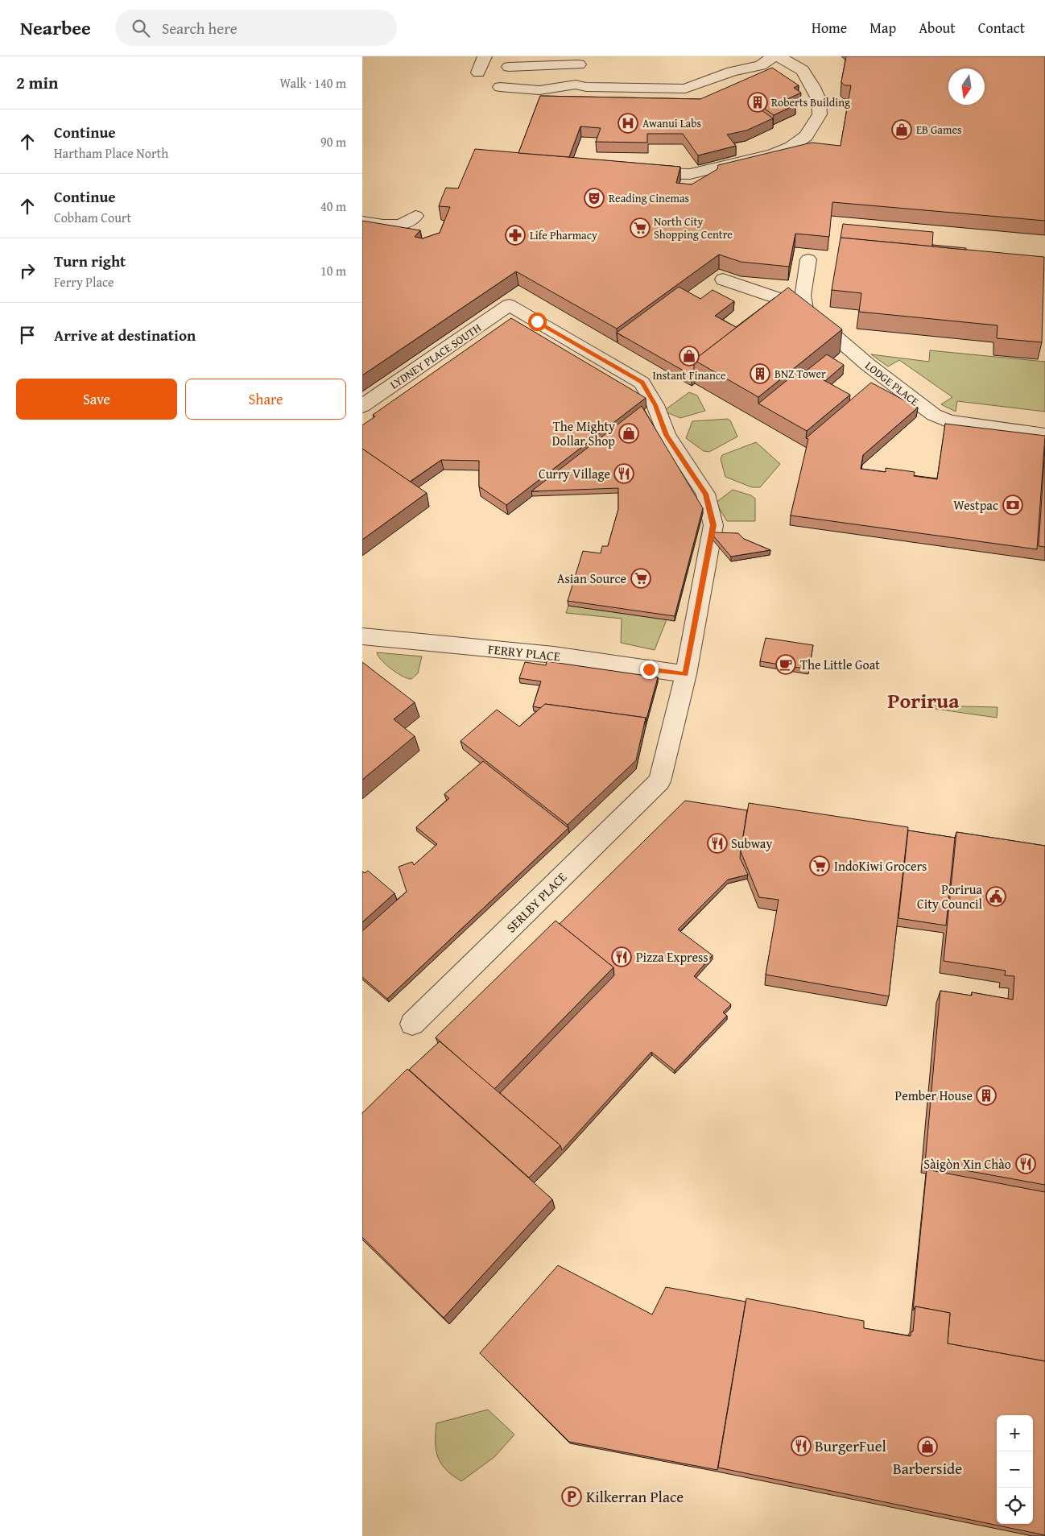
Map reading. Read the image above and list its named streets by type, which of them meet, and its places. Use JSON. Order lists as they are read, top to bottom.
{
  "streets": {
    "street": [
      "LYDNEY PLACE SOUTH",
      "LODGE PLACE",
      "FERRY PLACE",
      "SERLBY PLACE"
    ]
  },
  "crossings": [
    ["LYDNEY PLACE SOUTH", "FERRY PLACE"],
    ["LYDNEY PLACE SOUTH", "SERLBY PLACE"],
    ["FERRY PLACE", "SERLBY PLACE"]
  ],
  "districts": ["Porirua"],
  "places": {
    "building": ["Roberts Building", "BNZ Tower", "Pember House"],
    "hospital": ["Awanui Labs"],
    "shop": [
      "EB Games",
      "Instant Finance",
      "The Mighty Dollar Shop",
      "Barberside"
    ],
    "theatre": ["Reading Cinemas"],
    "supermarket": ["North City Shopping Centre", "Asian Source", "IndoKiwi Grocers"],
    "pharmacy": ["Life Pharmacy"],
    "restaurant": [
      "Curry Village",
      "Subway",
      "Pizza Express",
      "Sàigòn Xin Chào",
      "BurgerFuel"
    ],
    "bank": ["Westpac"],
    "cafe": ["The Little Goat"],
    "public building": ["Porirua City Council"],
    "parking": ["Kilkerran Place"]
  },
  "north": "bottom",
  "page": {
    "header": "Nearbee",
    "search": "Search here",
    "nav": [
      "Home",
      "Map",
      "About",
      "Contact"
    ],
    "heading": ["2 min", "Walk · 140 m"],
    "list": [
      ["Continue", "Hartham Place North", "90 m"],
      ["Continue", "Cobham Court", "40 m"],
      ["Turn right", "Ferry Place", "10 m"],
      "Arrive at destination"
    ],
    "buttons": ["Save", "Share"],
    "map_buttons": ["+", "−"]
  }
}
